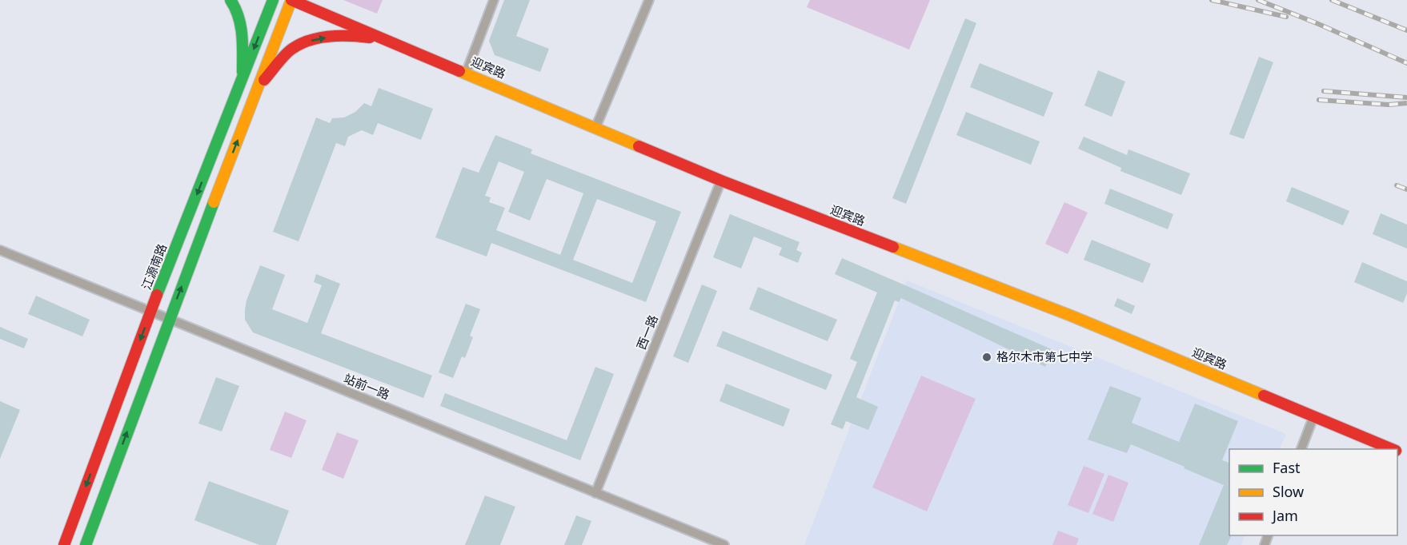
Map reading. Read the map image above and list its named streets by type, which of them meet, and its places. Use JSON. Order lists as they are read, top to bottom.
{
  "streets": {
    "main road": ["迎宾路", "江源南路"],
    "street": ["西一路", "站前一路"]
  },
  "crossings": [
    ["迎宾路", "西一路"],
    ["江源南路", "站前一路"],
    ["西一路", "站前一路"]
  ],
  "places": ["格尔木市第七中学"],
  "legend": ["Fast", "Slow", "Jam"]
}
